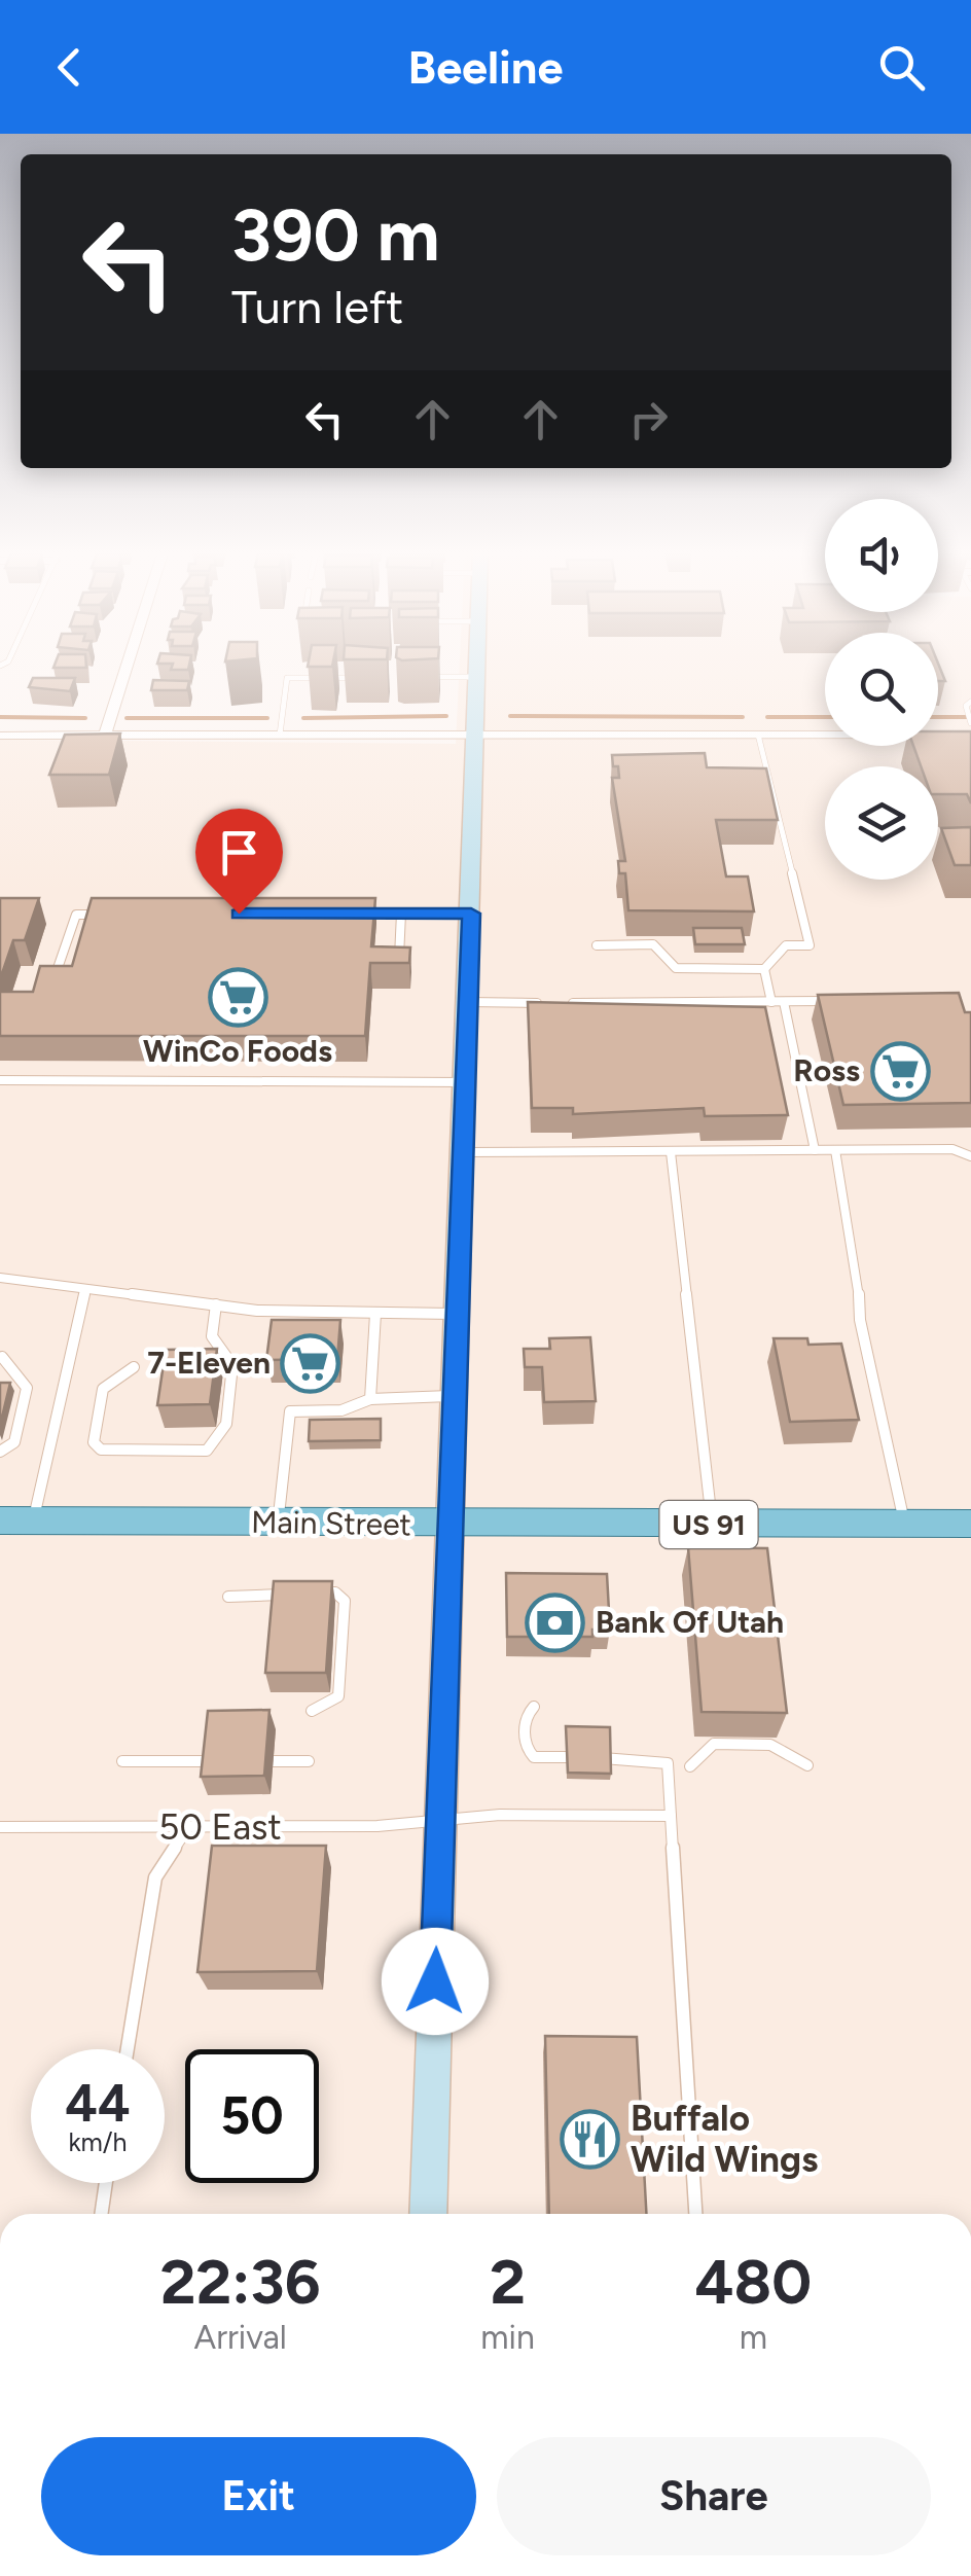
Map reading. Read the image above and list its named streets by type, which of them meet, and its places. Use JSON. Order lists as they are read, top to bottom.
{
  "streets": {
    "main road": ["Main Street", "US 91"],
    "lane": ["50 East"]
  },
  "places": {
    "supermarket": ["WinCo Foods", "Ross", "7-Eleven"],
    "bank": ["Bank Of Utah"],
    "restaurant": ["Buffalo Wild Wings"]
  },
  "page": {
    "header": "Beeline",
    "turn": ["390 m", "Turn left"],
    "speed": "44 km/h",
    "limit": "50",
    "eta": [
      "22:36",
      "Arrival",
      "2",
      "min",
      "480",
      "m"
    ],
    "buttons": ["Exit", "Share"]
  }
}
